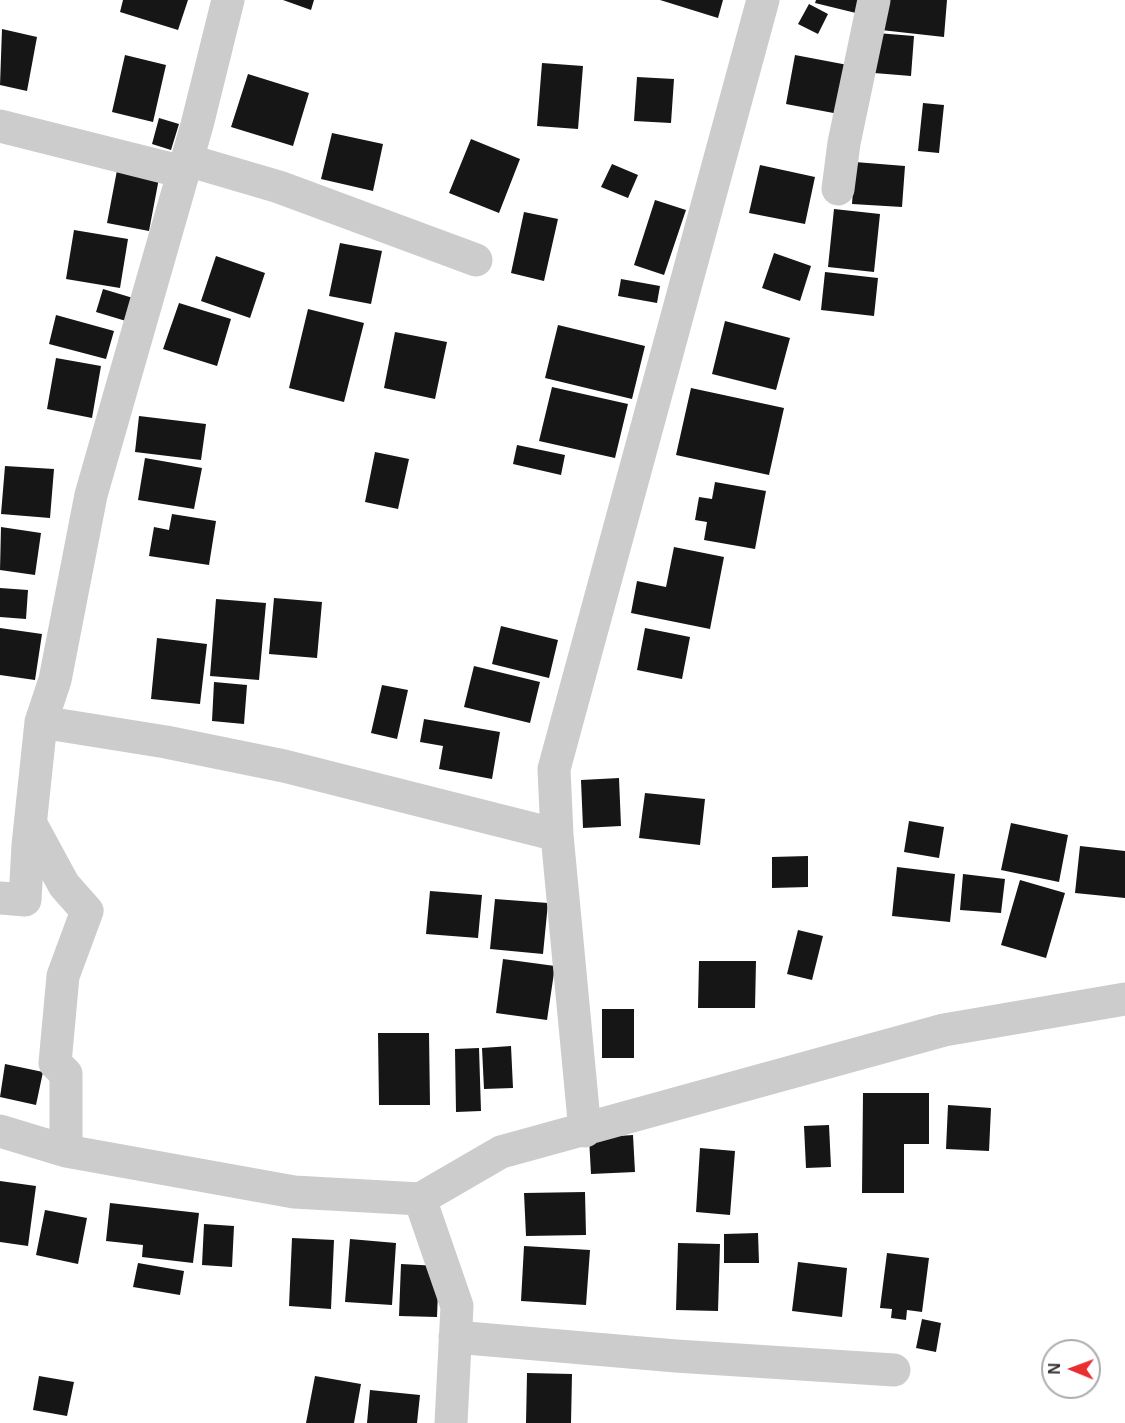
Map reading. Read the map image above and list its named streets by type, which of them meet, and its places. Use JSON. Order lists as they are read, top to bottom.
{
  "north": "left"
}
